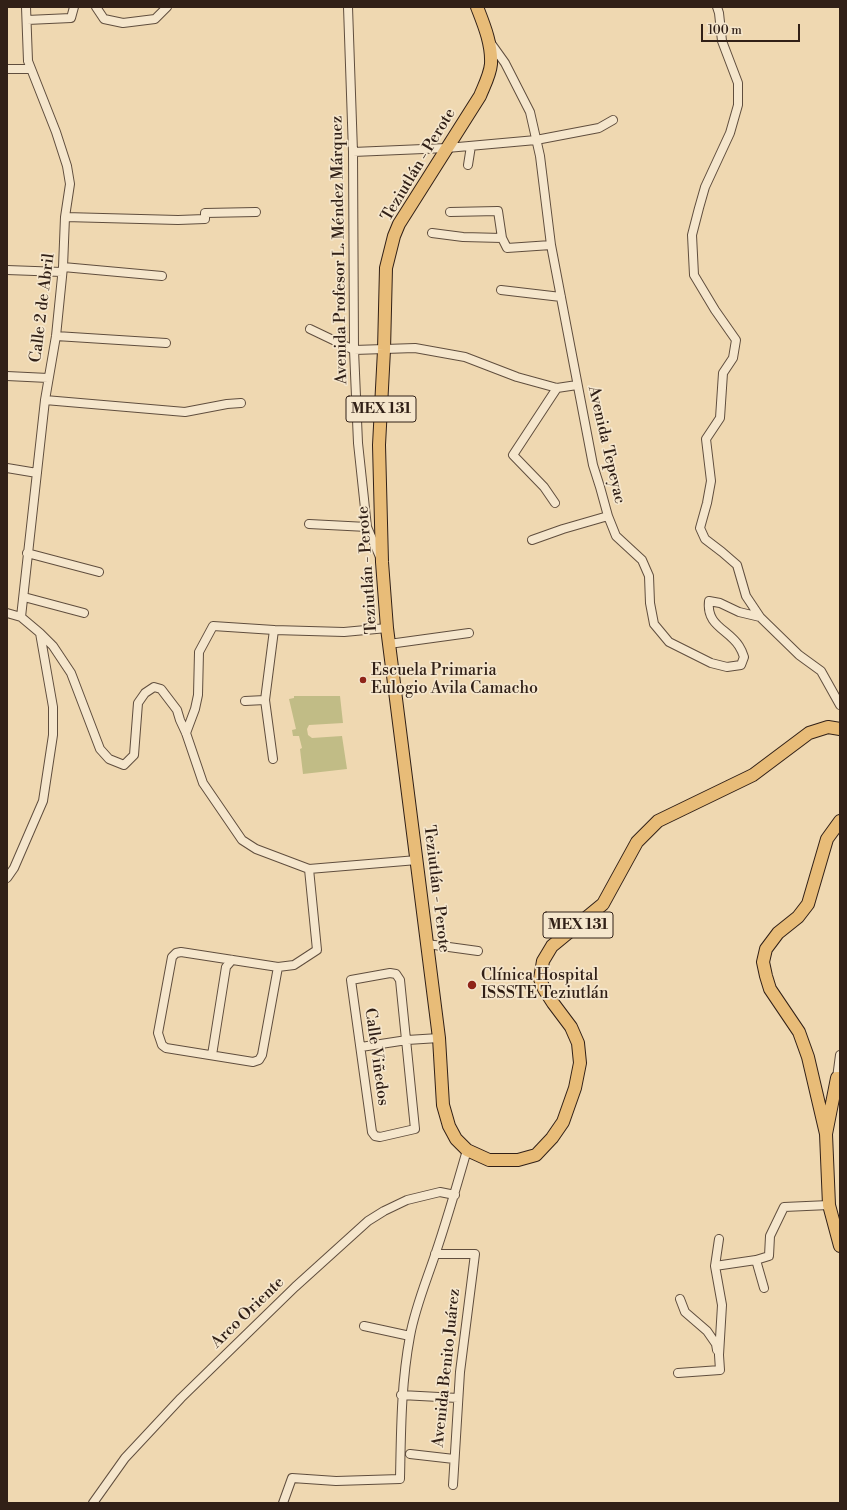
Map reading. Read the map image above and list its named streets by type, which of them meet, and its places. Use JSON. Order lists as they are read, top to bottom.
{
  "streets": {
    "main road": ["Teziutlán - Perote", "MEX 131"],
    "street": [
      "Avenida Profesor L. Méndez Márquez",
      "Calle 2 de Abril",
      "Avenida Tepeyac",
      "Calle Viñedos",
      "Arco Oriente",
      "Avenida Benito Juárez"
    ]
  },
  "crossings": [
    ["Teziutlán - Perote", "Avenida Profesor L. Méndez Márquez"],
    ["Teziutlán - Perote", "MEX 131"],
    ["Teziutlán - Perote", "Avenida Tepeyac"]
  ],
  "places": ["Escuela Primaria Eulogio Avila Camacho", "Clínica Hospital ISSSTE Teziutlán"],
  "scale_bar": "100 m"
}
